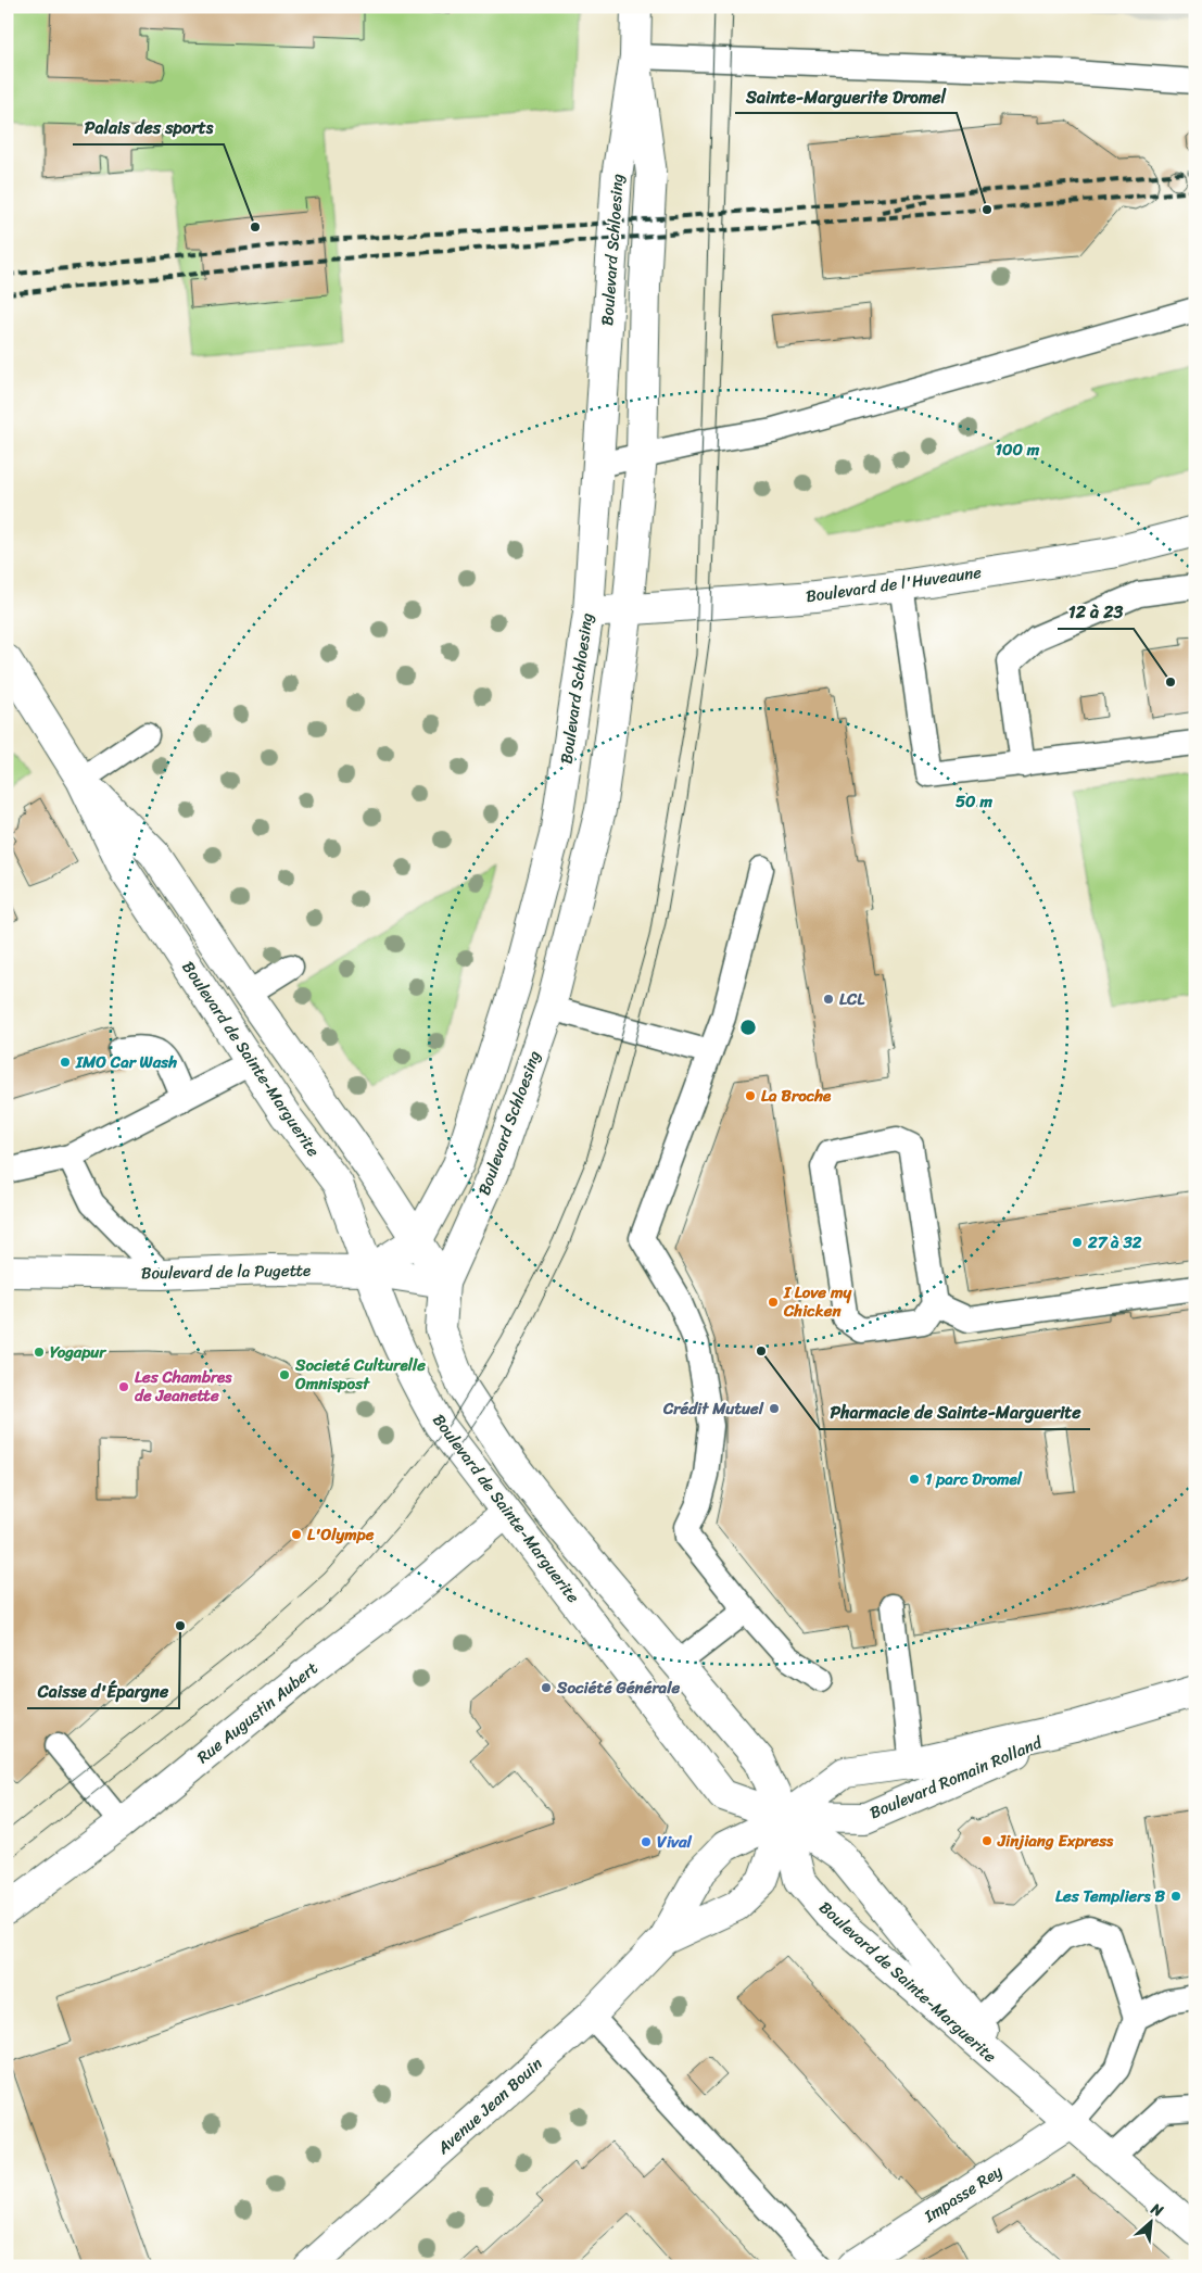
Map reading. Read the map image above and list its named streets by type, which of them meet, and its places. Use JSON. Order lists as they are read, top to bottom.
{
  "streets": {
    "main road": [
      "Boulevard Schloesing",
      "Boulevard de l'Huveaune",
      "Boulevard de Sainte-Marguerite",
      "Boulevard de la Pugette",
      "Rue Augustin Aubert",
      "Boulevard Romain Rolland",
      "Avenue Jean Bouin",
      "Impasse Rey"
    ]
  },
  "crossings": [
    ["Boulevard Schloesing", "Boulevard de l'Huveaune"],
    ["Boulevard Schloesing", "Boulevard de Sainte-Marguerite"],
    ["Boulevard Schloesing", "Boulevard de la Pugette"],
    ["Boulevard de Sainte-Marguerite", "Boulevard de la Pugette"],
    ["Boulevard de Sainte-Marguerite", "Rue Augustin Aubert"],
    ["Boulevard de Sainte-Marguerite", "Boulevard Romain Rolland"],
    ["Boulevard de Sainte-Marguerite", "Avenue Jean Bouin"],
    ["Boulevard de Sainte-Marguerite", "Impasse Rey"],
    ["Boulevard Romain Rolland", "Avenue Jean Bouin"]
  ],
  "places": [
    "Sainte-Marguerite Dromel",
    "Palais des sports",
    "12 à 23",
    "LCL",
    "IMO Car Wash",
    "La Broche",
    "27 à 32",
    "I Love my Chicken",
    "Pharmacie de Sainte-Marguerite",
    "Yogapur",
    "Societé Culturelle Omnispost",
    "Les Chambres de Jeanette",
    "Crédit Mutuel",
    "1 parc Dromel",
    "L'Olympe",
    "Caisse d'Épargne",
    "Société Générale",
    "Jinjiang Express",
    "Vival",
    "Les Templiers B"
  ],
  "north": "top right",
  "rings": ["100 m", "50 m"]
}
